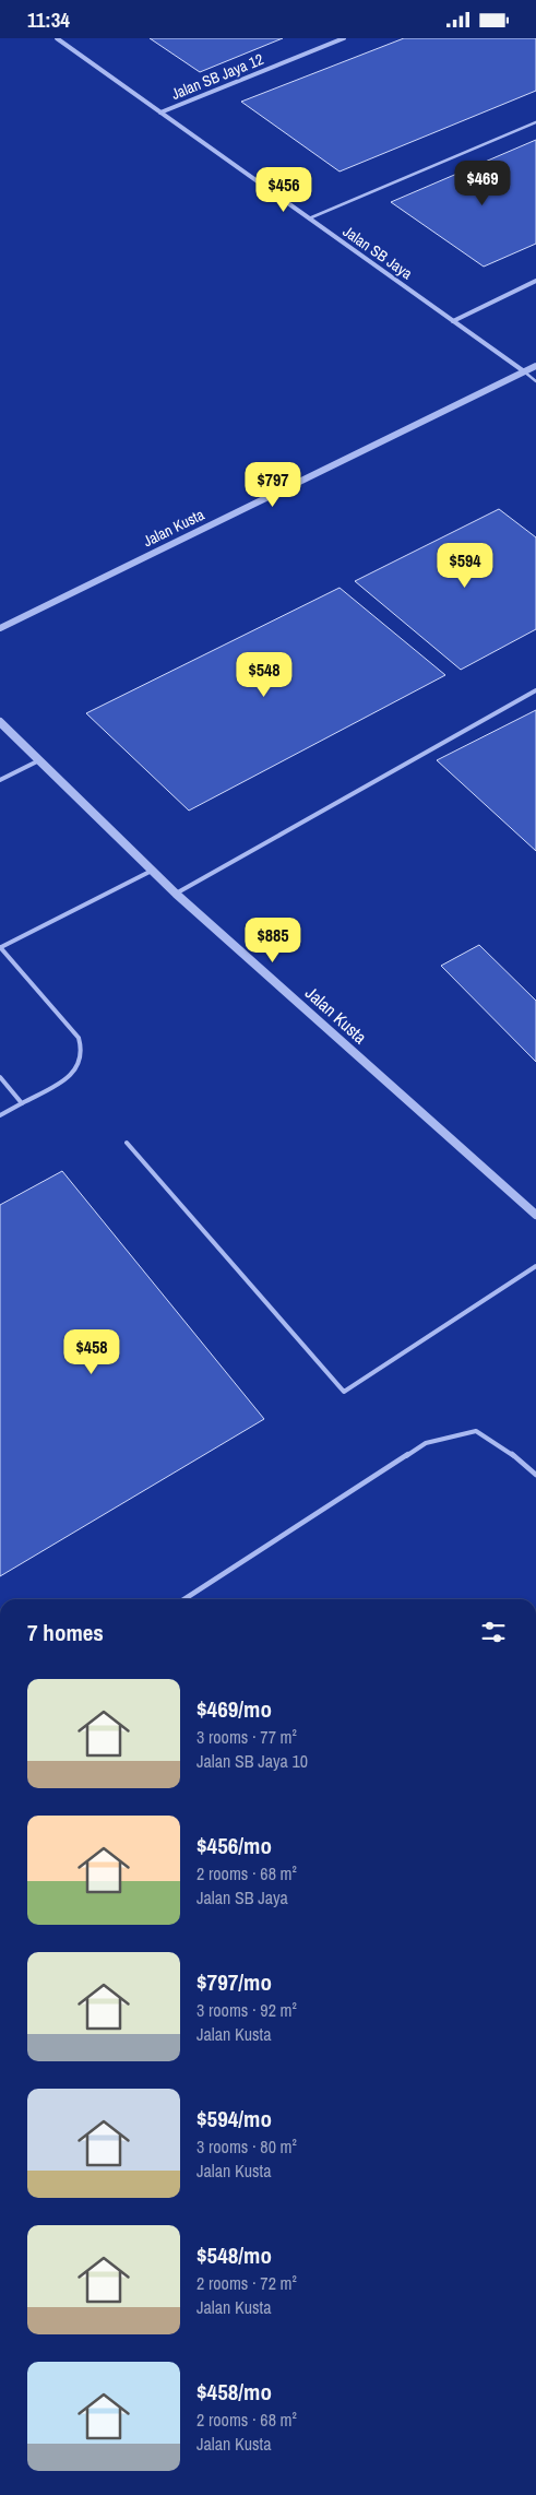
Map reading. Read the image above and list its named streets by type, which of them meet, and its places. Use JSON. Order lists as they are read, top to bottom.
{
  "streets": {
    "street": ["Jalan SB Jaya 12", "Jalan SB Jaya", "Jalan Kusta"]
  },
  "crossings": [
    ["Jalan SB Jaya 12", "Jalan SB Jaya"],
    ["Jalan SB Jaya", "Jalan Kusta"]
  ],
  "page": {
    "status": "11:34",
    "price": [
      "$469",
      "$456",
      "$797",
      "$594",
      "$548",
      "$885",
      "$458"
    ],
    "heading": "7 homes",
    "list": [
      {
        "name": "$469/mo",
        "note": "3 rooms · 77 m² · Jalan SB Jaya 10"
      },
      {
        "name": "$456/mo",
        "note": "2 rooms · 68 m² · Jalan SB Jaya"
      },
      {
        "name": "$797/mo",
        "note": "3 rooms · 92 m² · Jalan Kusta"
      },
      {
        "name": "$594/mo",
        "note": "3 rooms · 80 m² · Jalan Kusta"
      },
      {
        "name": "$548/mo",
        "note": "2 rooms · 72 m² · Jalan Kusta"
      },
      {
        "name": "$458/mo",
        "note": "2 rooms · 68 m² · Jalan Kusta"
      }
    ]
  }
}
